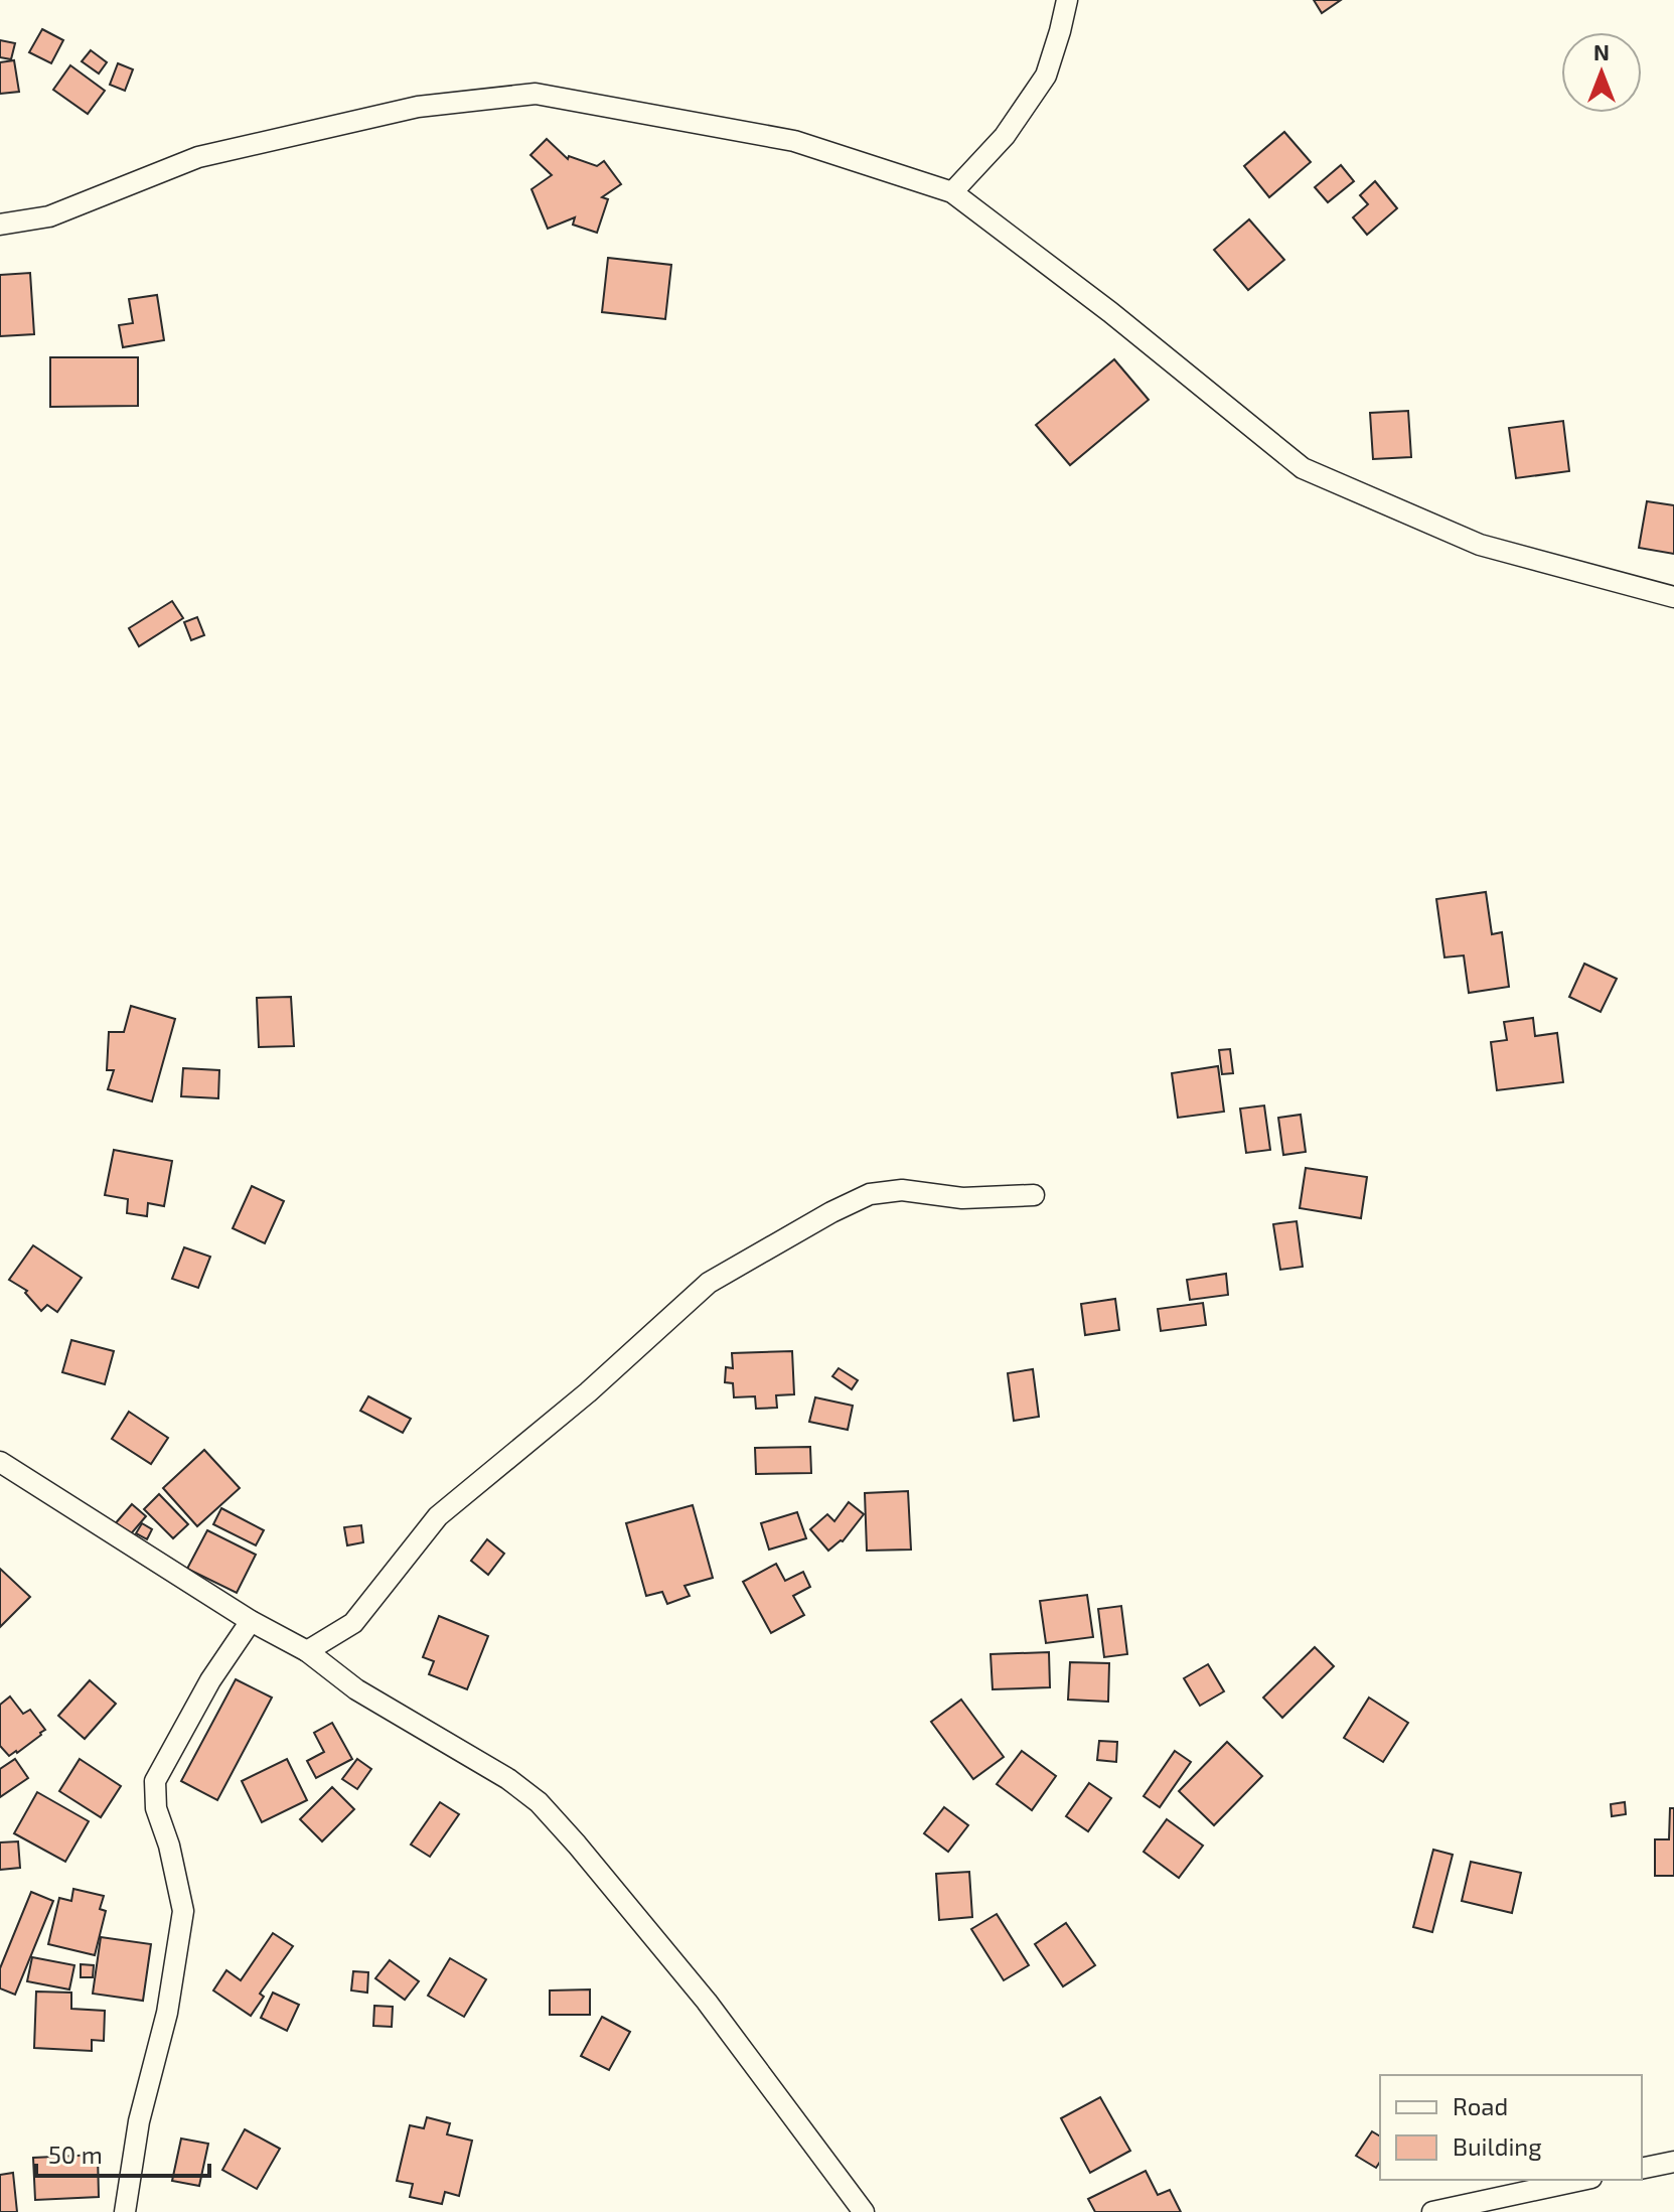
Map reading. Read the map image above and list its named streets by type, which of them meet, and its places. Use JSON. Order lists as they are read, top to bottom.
{
  "legend": ["Road", "Building"],
  "scale_bar": "50 m",
  "north": "top"
}
